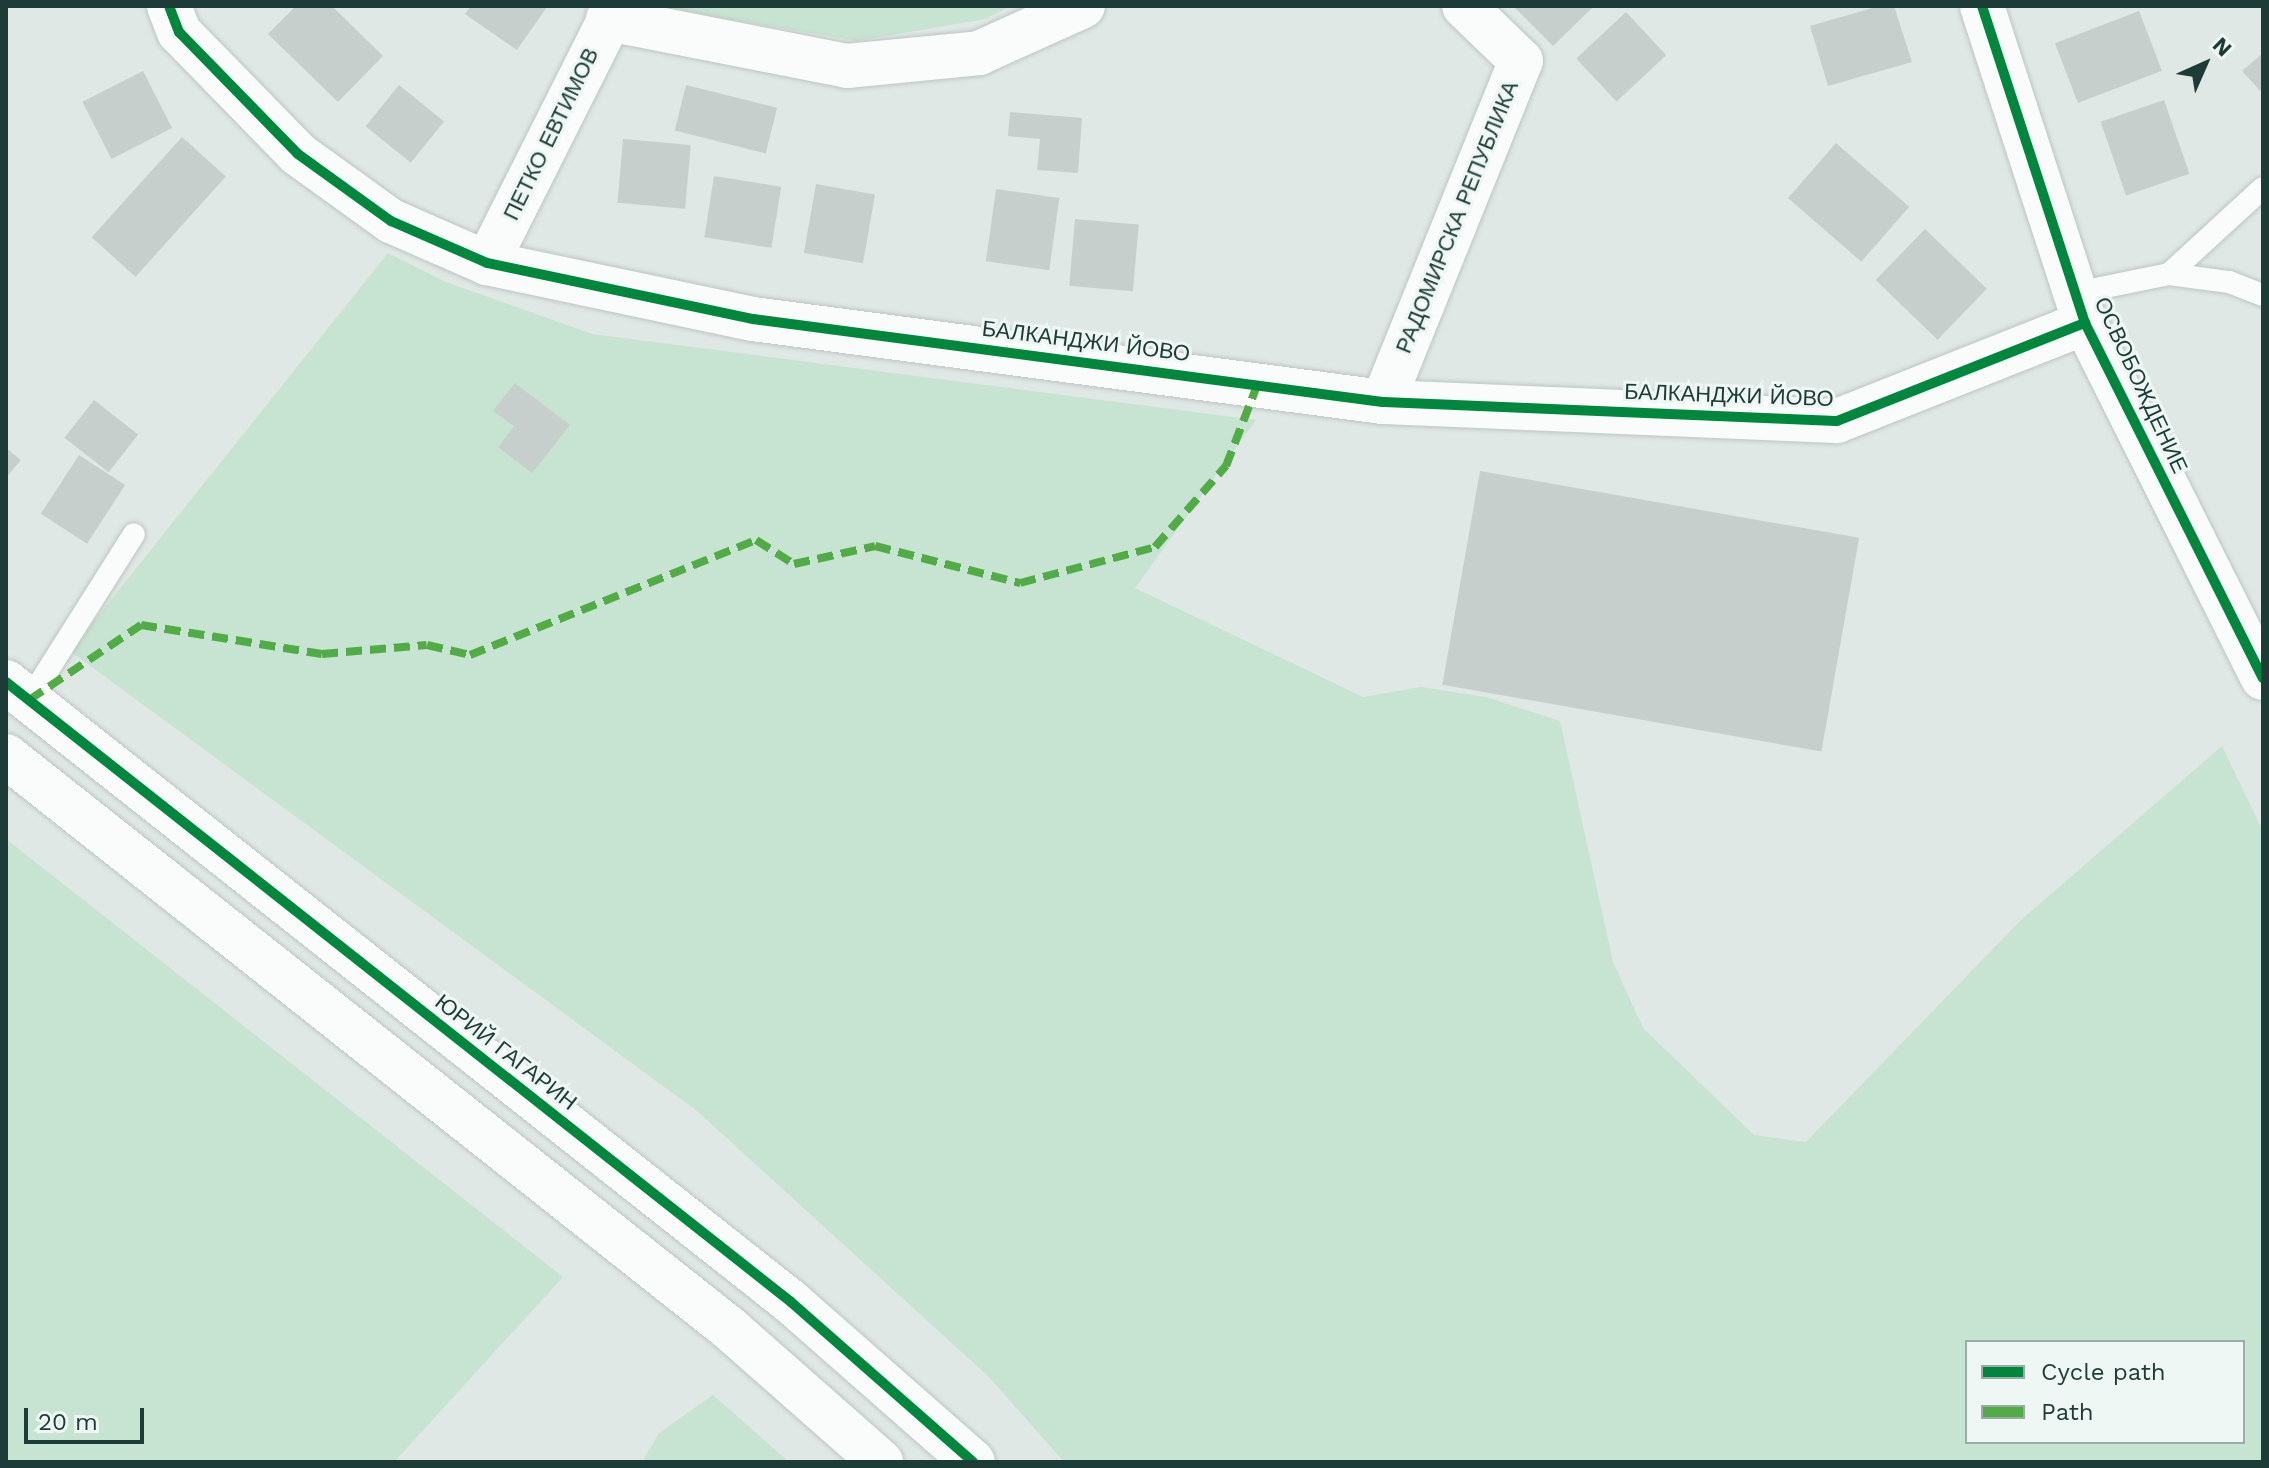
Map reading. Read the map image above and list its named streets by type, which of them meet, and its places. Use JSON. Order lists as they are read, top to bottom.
{
  "streets": {
    "street": [
      "ПЕТКО ЕВТИМОВ",
      "РАДОМИРСКА РЕПУБЛИКА",
      "БАЛКАНДЖИ ЙОВО",
      "ОСВОБОЖДЕНИЕ",
      "ЮРИЙ ГАГАРИН"
    ]
  },
  "crossings": [
    ["ПЕТКО ЕВТИМОВ", "БАЛКАНДЖИ ЙОВО"],
    ["РАДОМИРСКА РЕПУБЛИКА", "БАЛКАНДЖИ ЙОВО"],
    ["БАЛКАНДЖИ ЙОВО", "ОСВОБОЖДЕНИЕ"]
  ],
  "legend": ["Cycle path", "Path"],
  "scale_bar": "20 m",
  "north": "top right"
}
